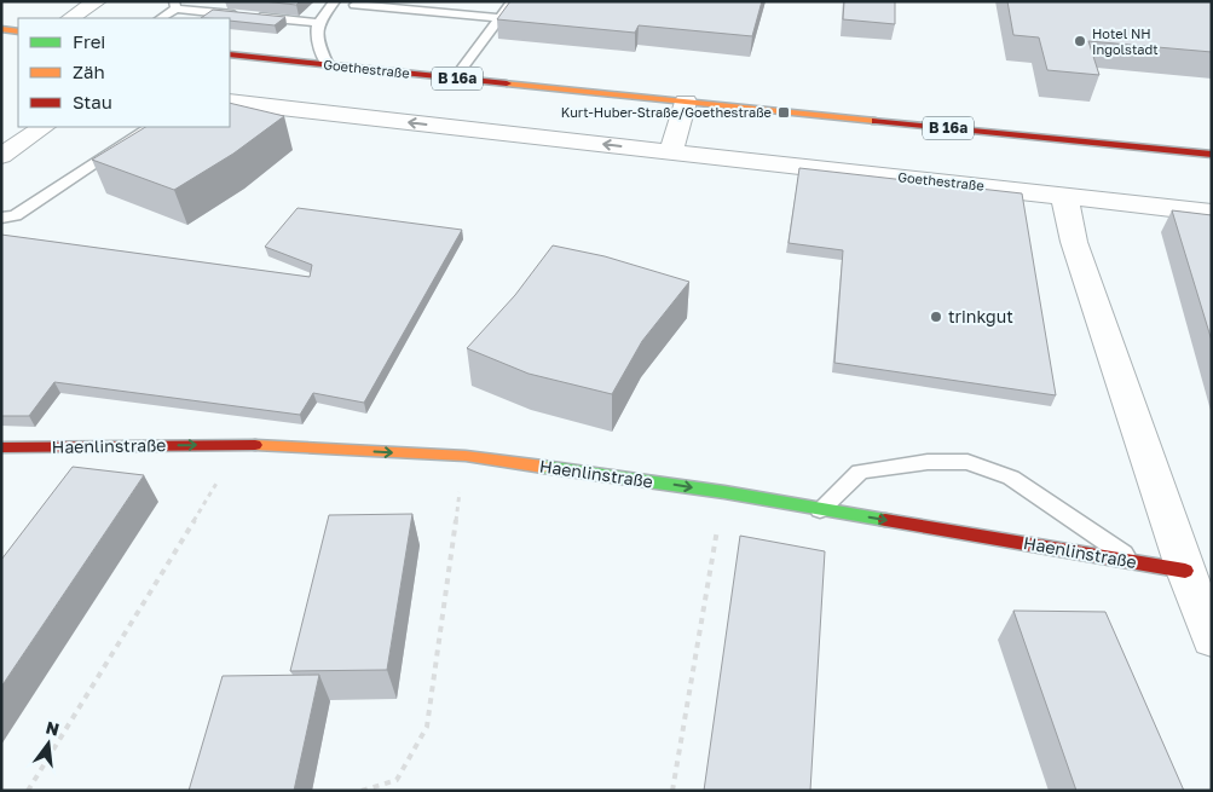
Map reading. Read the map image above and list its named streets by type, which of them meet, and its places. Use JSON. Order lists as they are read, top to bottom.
{
  "streets": {
    "main road": ["Goethestraße", "B 16a", "Haenlinstraße"]
  },
  "one_way": ["Haenlinstraße"],
  "places": {
    "other": ["Hotel NH Ingolstadt", "trinkgut"],
    "transit": ["Kurt-Huber-Straße/Goethestraße"]
  },
  "legend": ["Frei", "Zäh", "Stau"],
  "north": "top"
}
